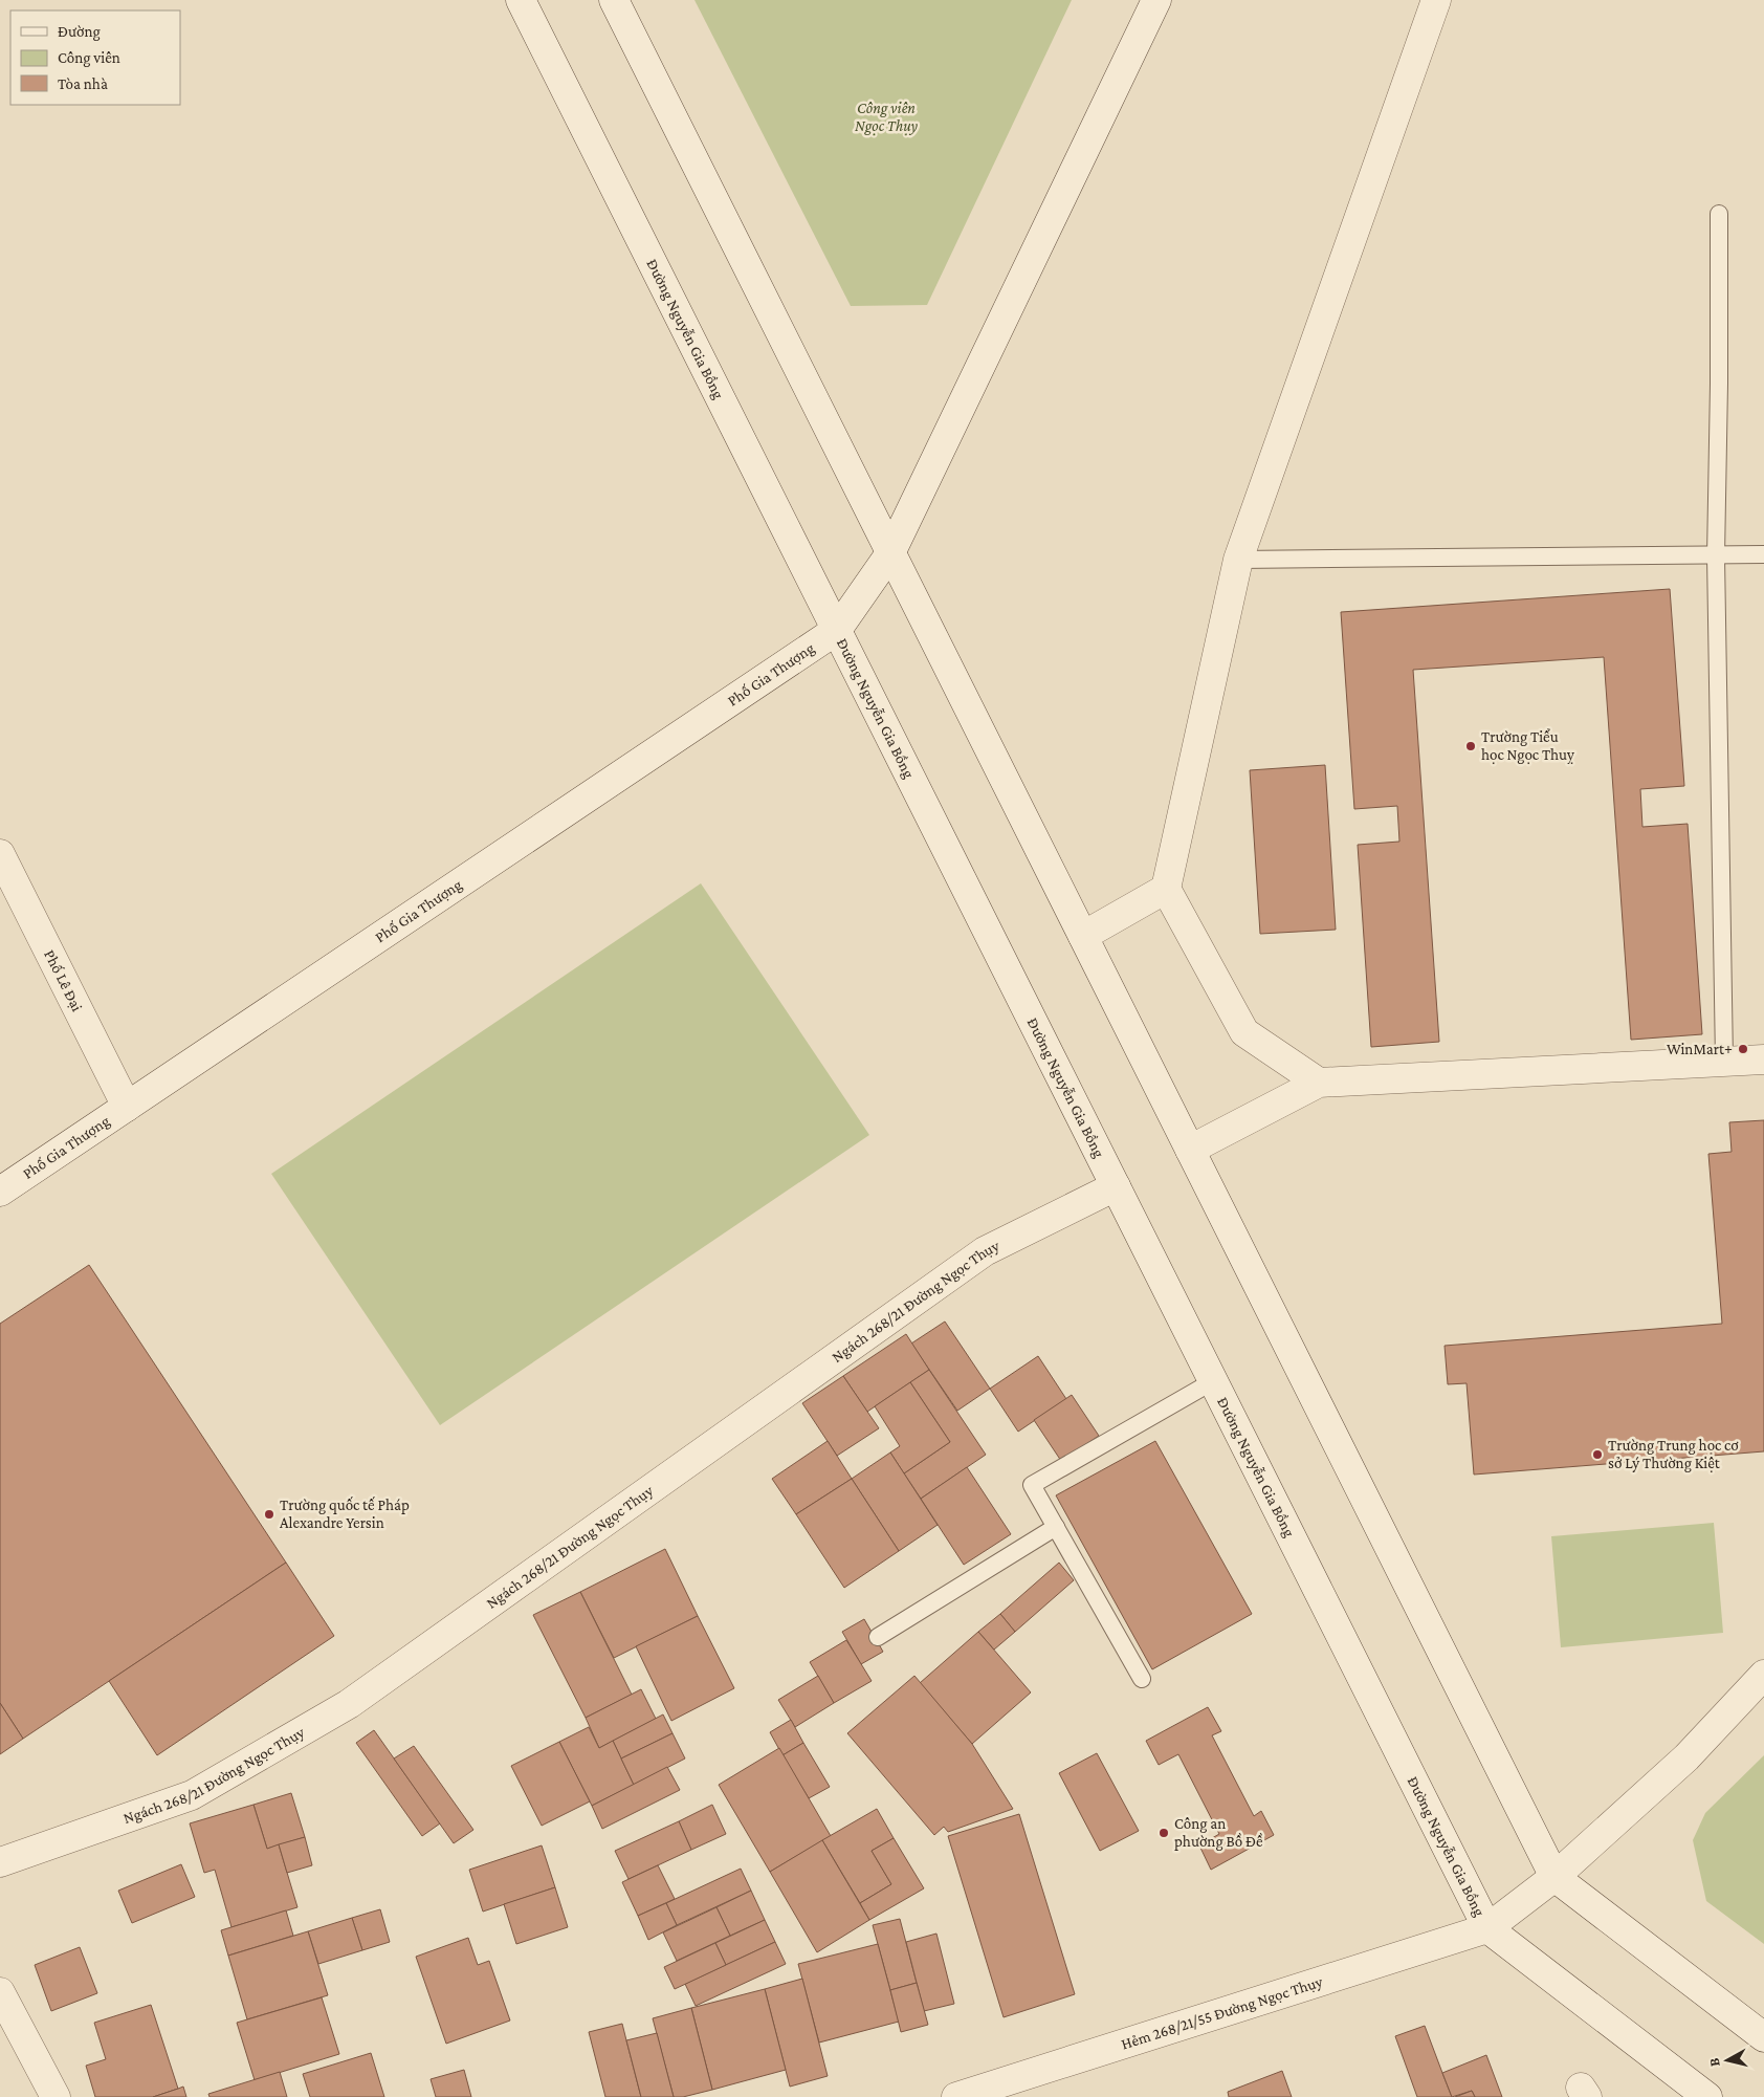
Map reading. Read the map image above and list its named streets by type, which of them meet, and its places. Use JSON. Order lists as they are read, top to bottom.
{
  "streets": {
    "street": [
      "Đường Nguyễn Gia Bồng",
      "Phố Gia Thượng",
      "Phố Lê Đại",
      "Ngách 268/21 Đường Ngọc Thụy",
      "Hẻm 268/21/55 Đường Ngọc Thụy"
    ]
  },
  "crossings": [
    ["Đường Nguyễn Gia Bồng", "Phố Gia Thượng"],
    ["Đường Nguyễn Gia Bồng", "Ngách 268/21 Đường Ngọc Thụy"],
    ["Đường Nguyễn Gia Bồng", "Hẻm 268/21/55 Đường Ngọc Thụy"],
    ["Phố Gia Thượng", "Phố Lê Đại"]
  ],
  "parks": ["Công viên Ngọc Thụy"],
  "places": [
    "Trường Tiểu học Ngọc Thuỵ",
    "WinMart+",
    "Trường Trung học cơ sở Lý Thường Kiệt",
    "Trường quốc tế Pháp Alexandre Yersin",
    "Công an phường Bồ Đề"
  ],
  "legend": ["Đường", "Công viên", "Tòa nhà"],
  "north": "left"
}
